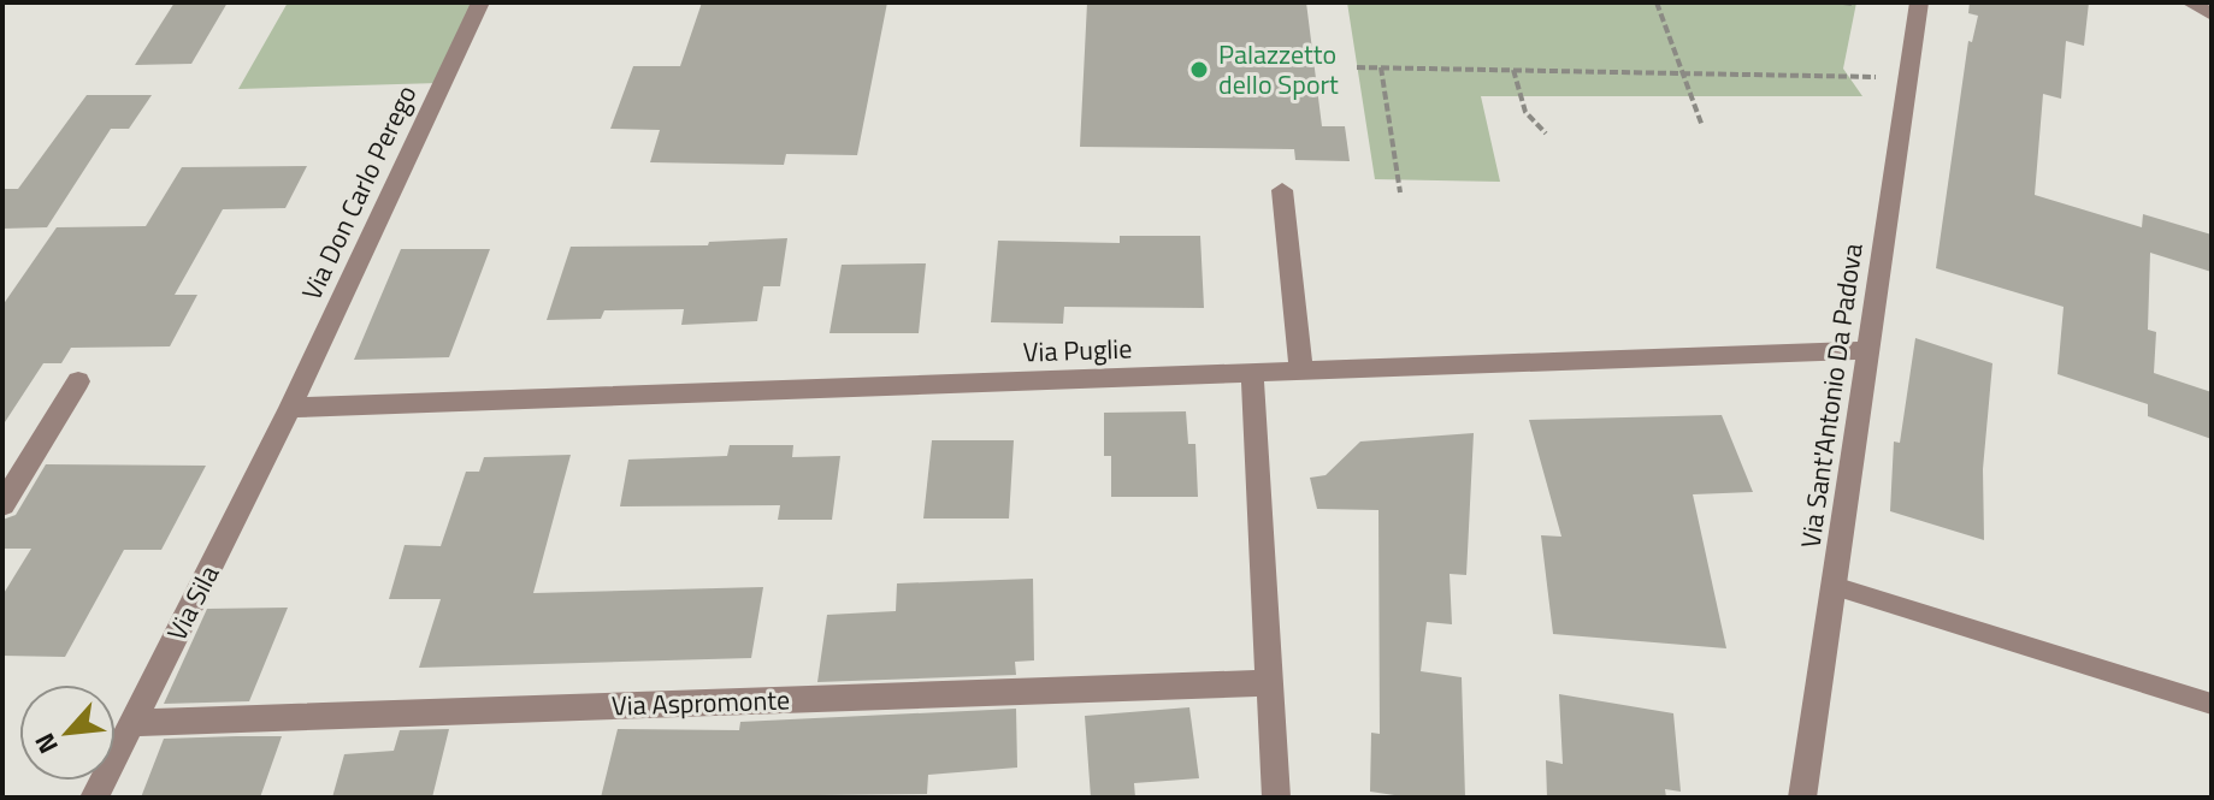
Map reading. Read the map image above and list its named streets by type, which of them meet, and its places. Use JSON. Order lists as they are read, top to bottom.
{
  "streets": {
    "street": [
      "Via Don Carlo Perego",
      "Via Puglie",
      "Via Sant'Antonio Da Padova",
      "Via Sila",
      "Via Aspromonte"
    ]
  },
  "crossings": [
    ["Via Don Carlo Perego", "Via Puglie"],
    ["Via Don Carlo Perego", "Via Sila"],
    ["Via Puglie", "Via Sant'Antonio Da Padova"],
    ["Via Puglie", "Via Sila"],
    ["Via Sila", "Via Aspromonte"]
  ],
  "places": ["Palazzetto dello Sport"],
  "north": "bottom left"
}
